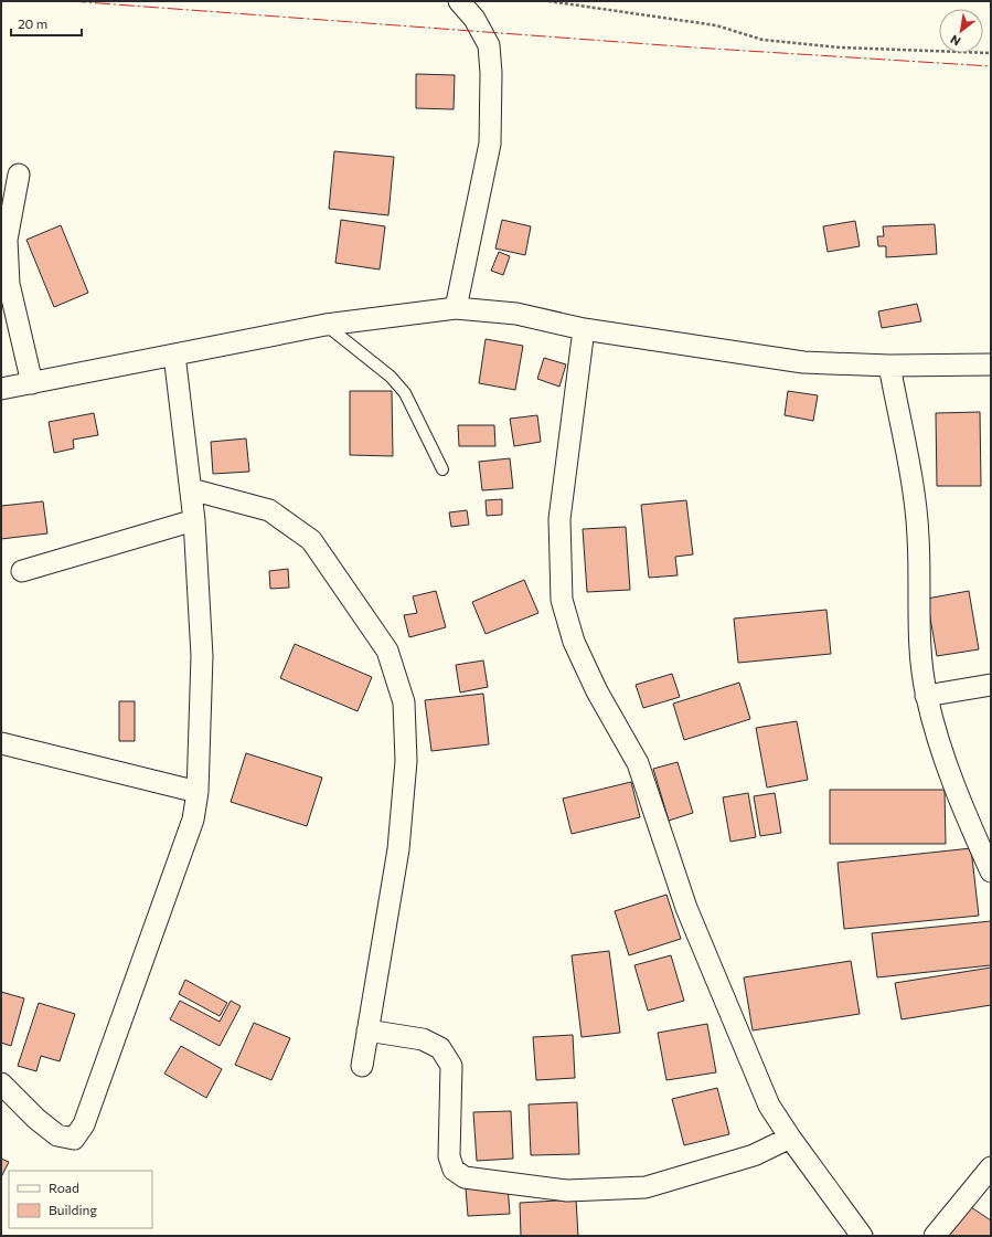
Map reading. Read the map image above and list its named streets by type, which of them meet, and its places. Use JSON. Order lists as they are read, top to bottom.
{
  "legend": ["Road", "Building"],
  "scale_bar": "20 m",
  "north": "bottom left"
}
